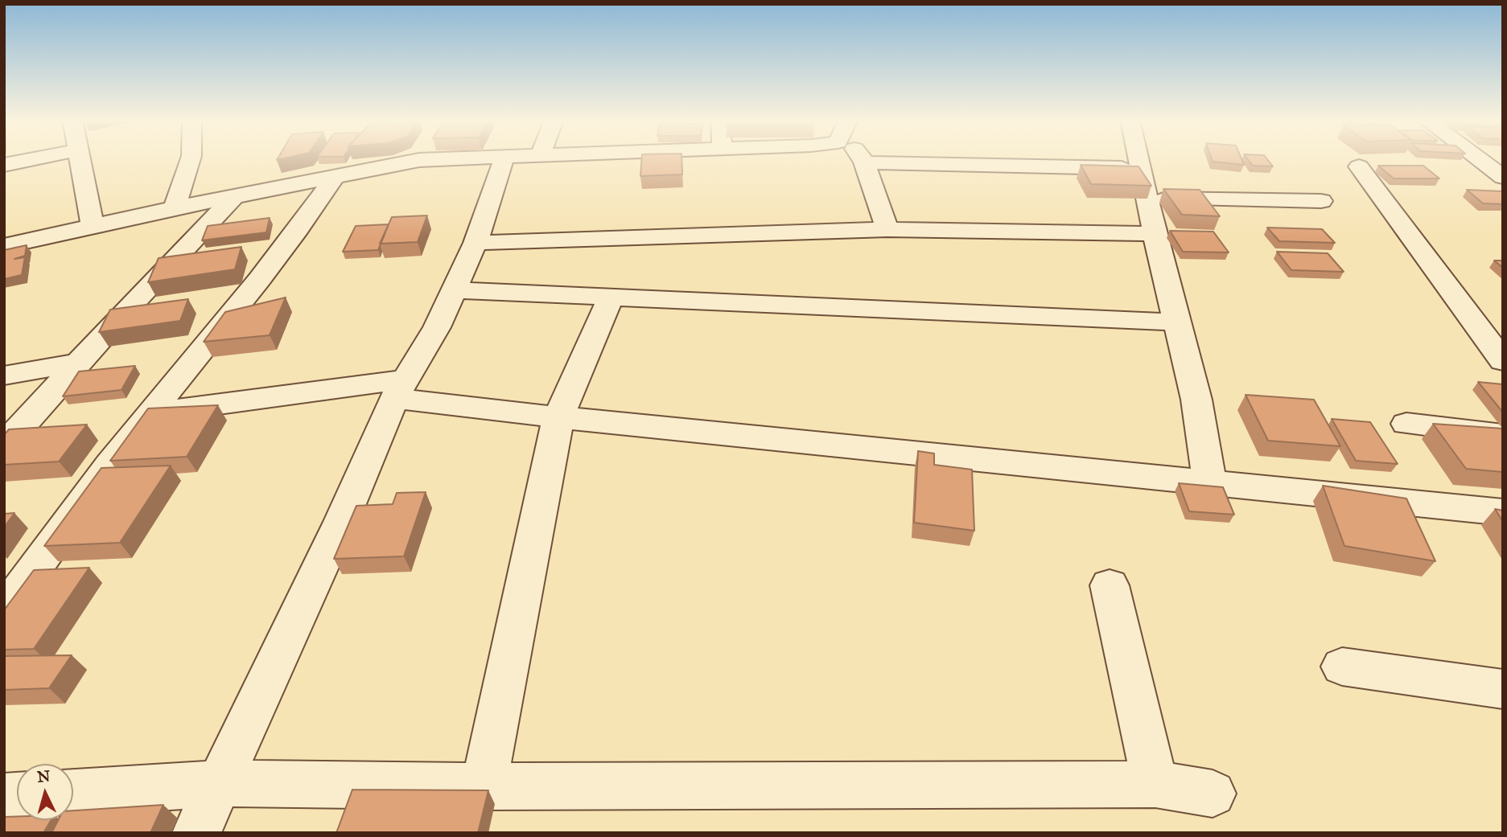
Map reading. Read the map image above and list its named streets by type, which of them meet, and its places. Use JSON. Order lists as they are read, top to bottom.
{
  "north": "top"
}
